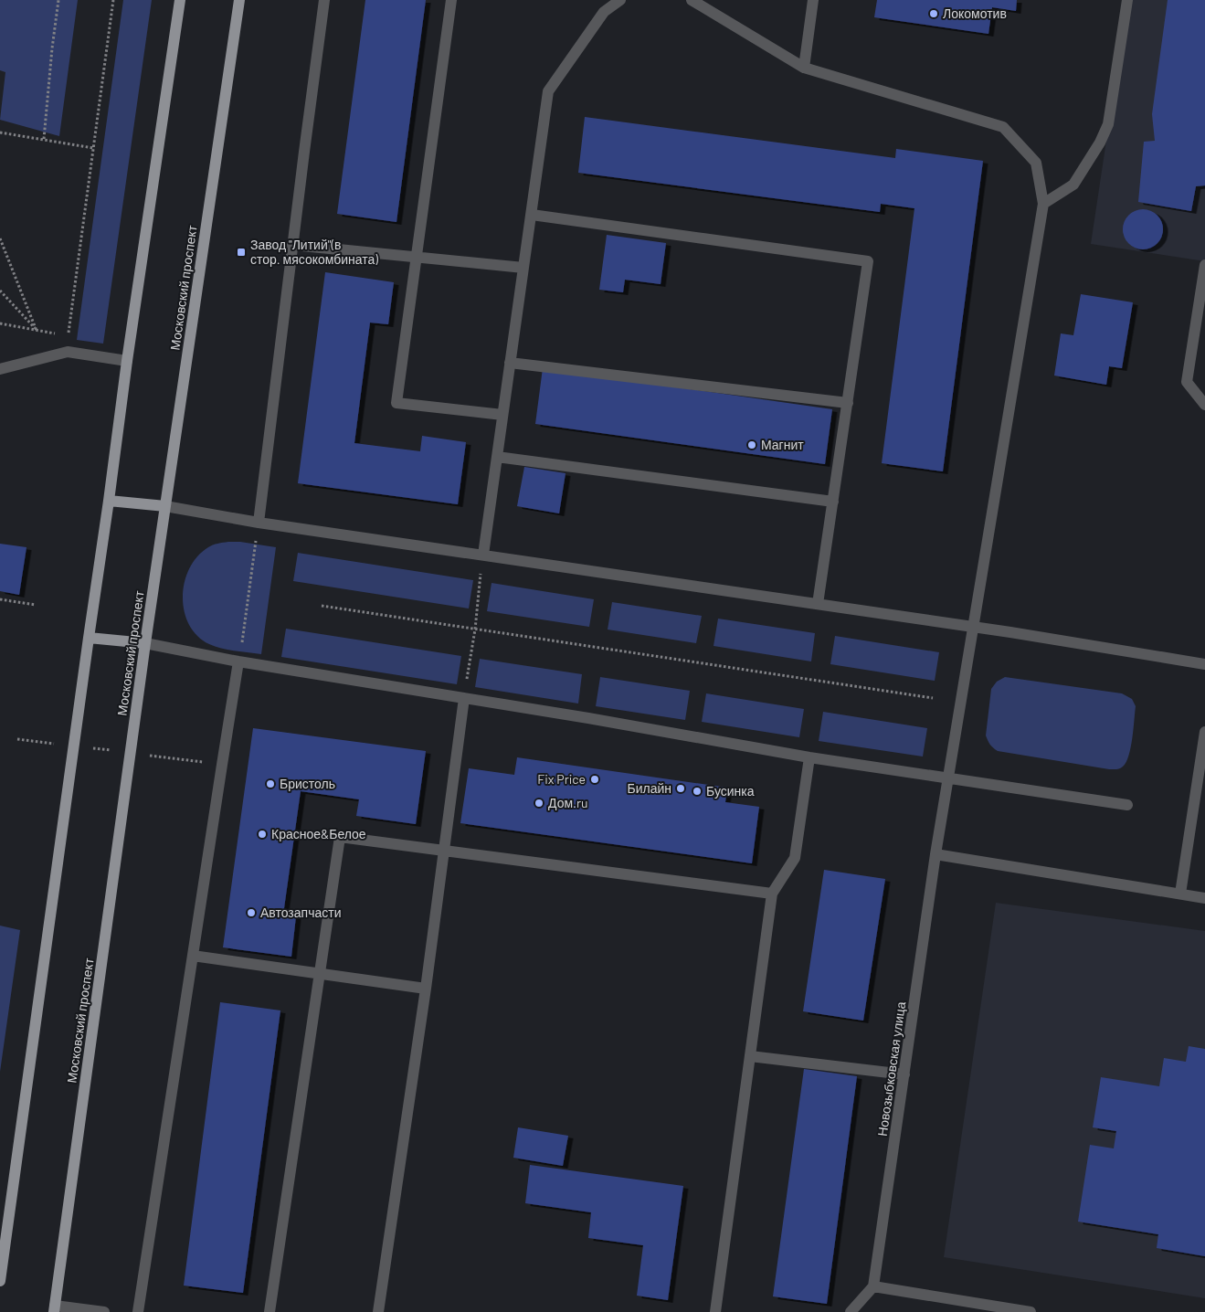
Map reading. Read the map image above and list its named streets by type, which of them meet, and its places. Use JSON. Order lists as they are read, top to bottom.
{
  "streets": {
    "main road": ["Московский проспект"],
    "street": ["Новозыбковская улица"]
  },
  "places": {
    "other": [
      "Локомотив",
      "Магнит",
      "Fix Price",
      "Бристоль",
      "Билайн",
      "Бусинка",
      "Дом.ru",
      "Красное&Белое",
      "Автозапчасти"
    ],
    "transit": ["Завод \"Литий\"(в стор. мясокомбината)"]
  }
}
